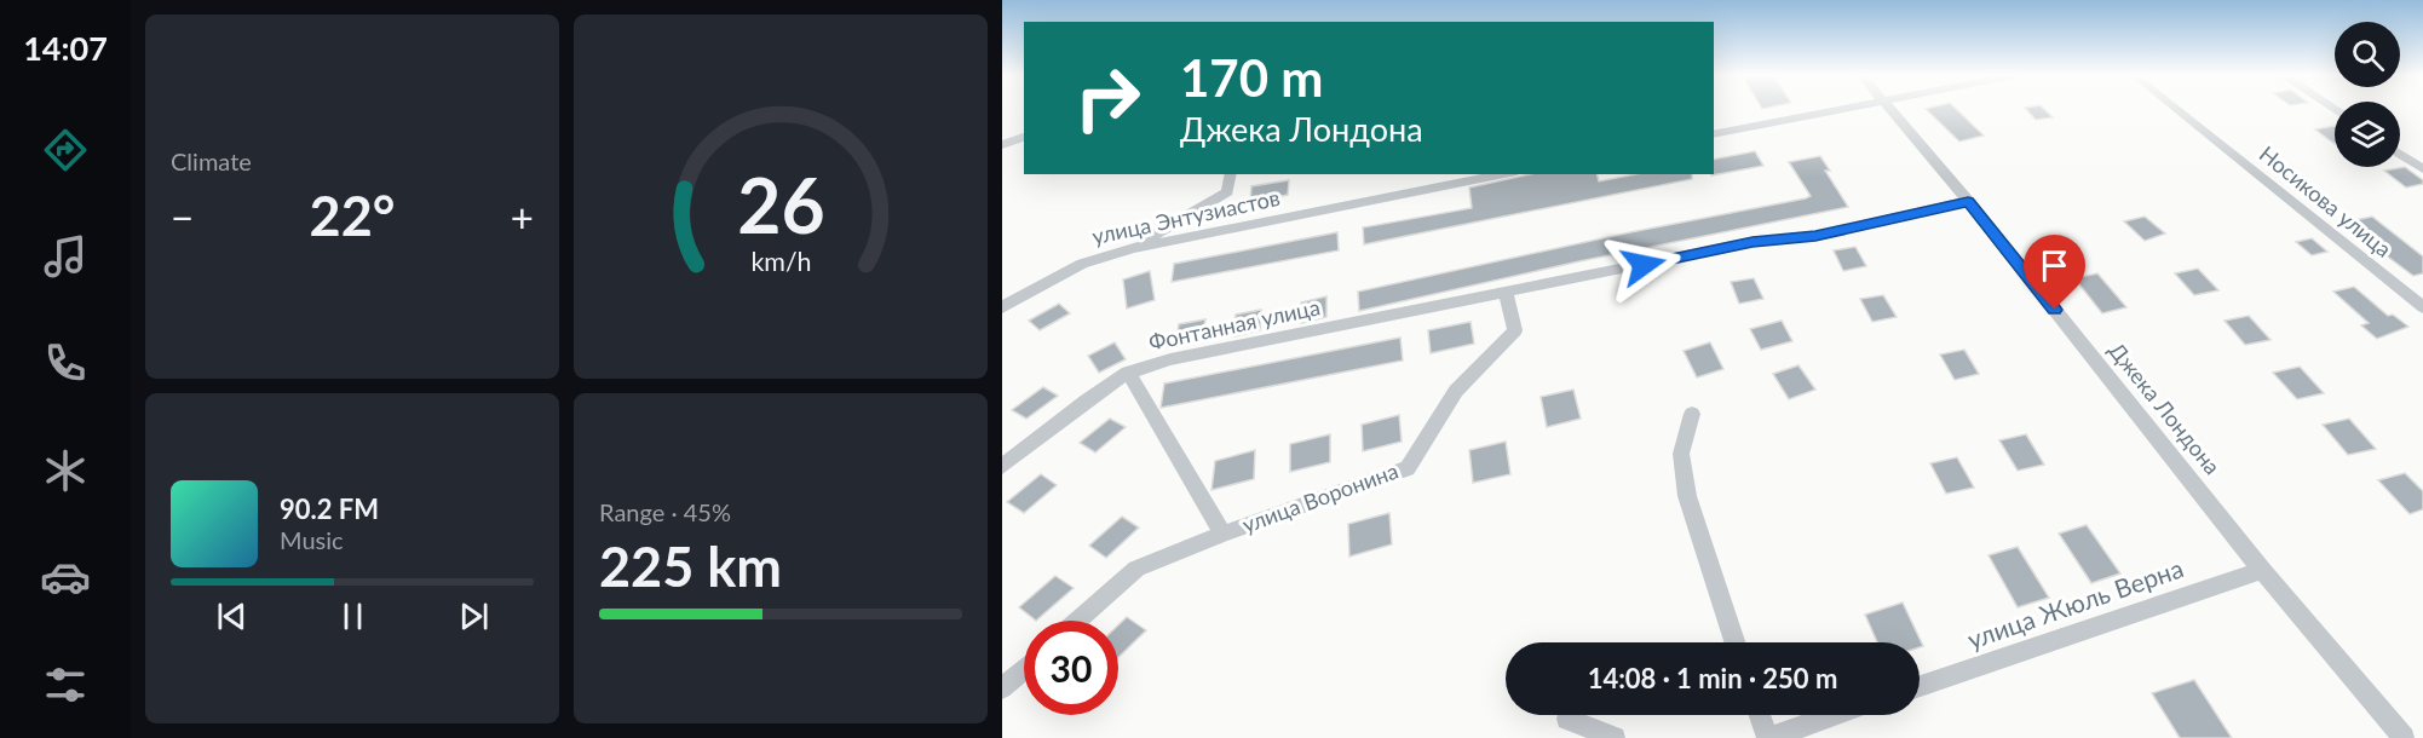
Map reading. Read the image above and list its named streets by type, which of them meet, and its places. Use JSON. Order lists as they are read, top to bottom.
{
  "streets": {
    "street": [
      "Носикова улица",
      "улица Энтузиастов",
      "Фонтанная улица",
      "Джека Лондона",
      "улица Воронина",
      "улица Жюль Верна"
    ]
  },
  "crossings": [
    ["Фонтанная улица", "улица Воронина"],
    ["Джека Лондона", "улица Жюль Верна"]
  ],
  "page": {
    "tabs": "14:07",
    "tile": [
      "Climate",
      ["Range · 45%", "225 km"]
    ],
    "turn": ["170 m", "Джека Лондона"],
    "heat": ["−", "22°", "+"],
    "song": ["90.2 FM", "Music"],
    "limit": "30",
    "trip": "14:08 · 1 min · 250 m",
    "gauge": ["26", "km/h"]
  }
}
